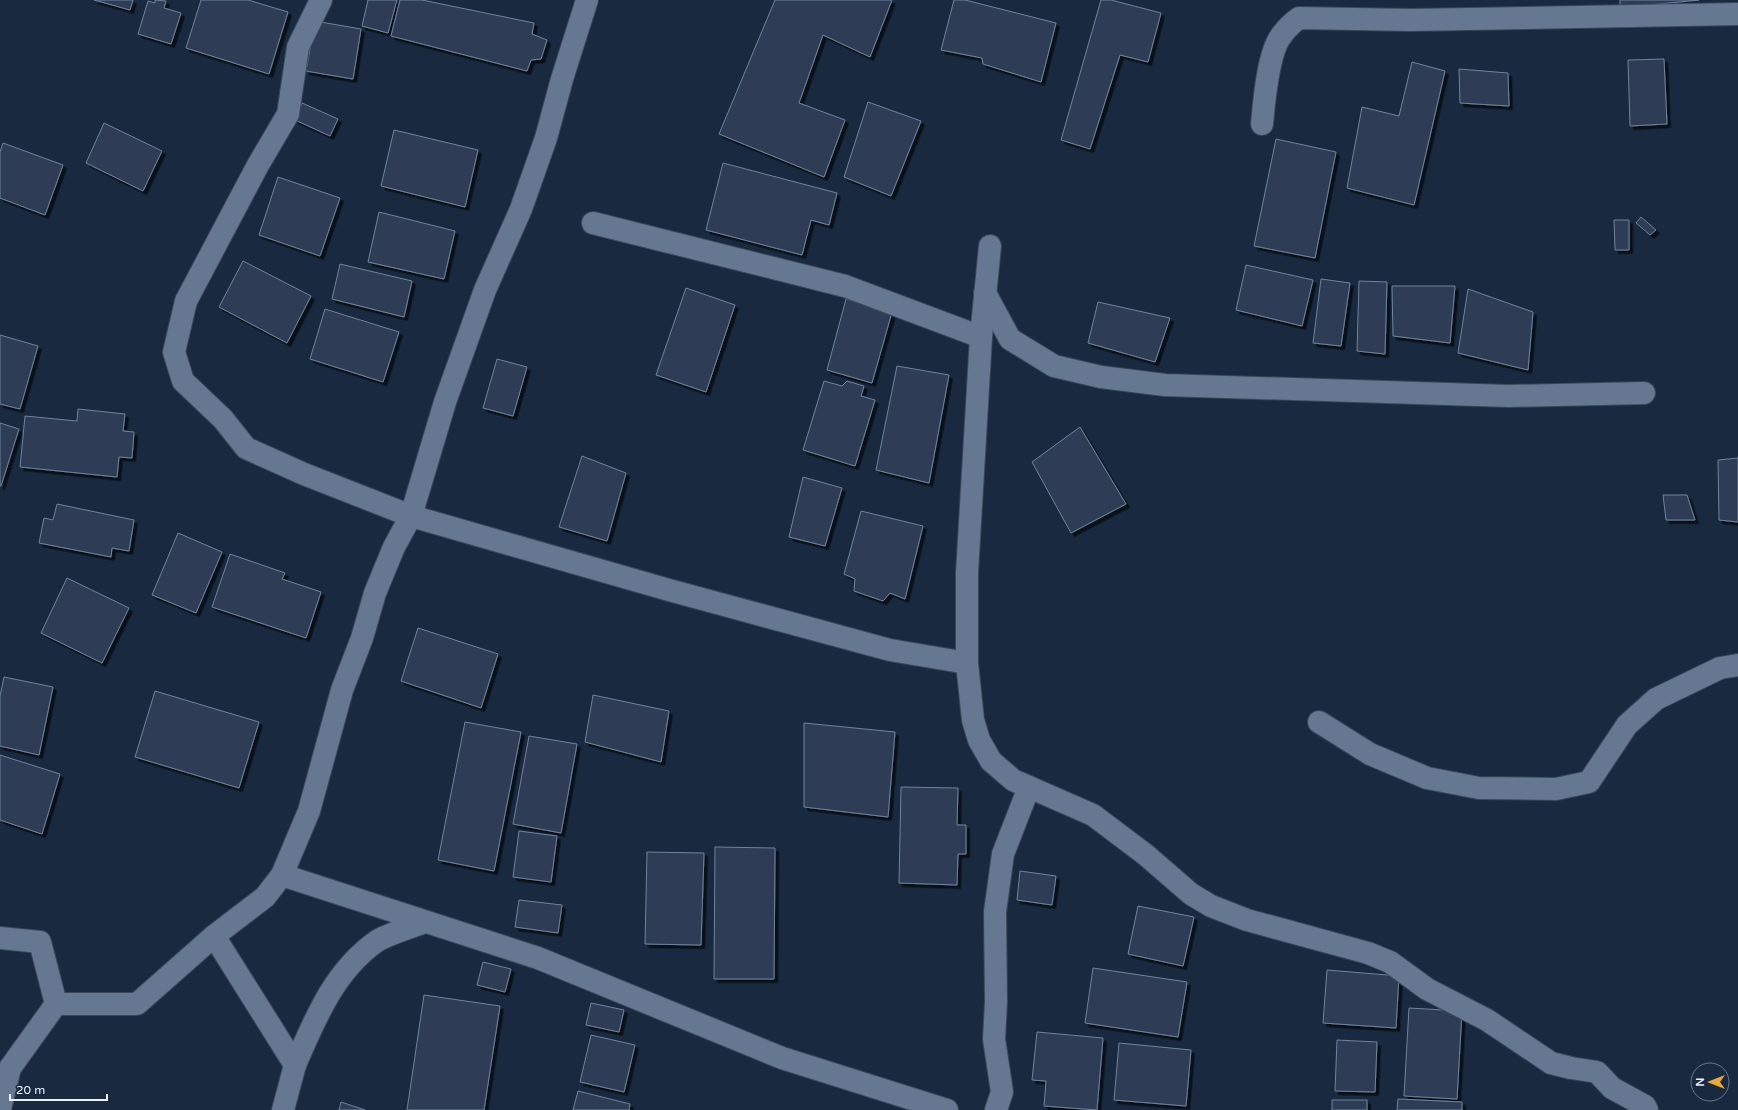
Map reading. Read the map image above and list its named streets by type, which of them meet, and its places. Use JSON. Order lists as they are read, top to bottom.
{
  "scale_bar": "20 m",
  "north": "left"
}
